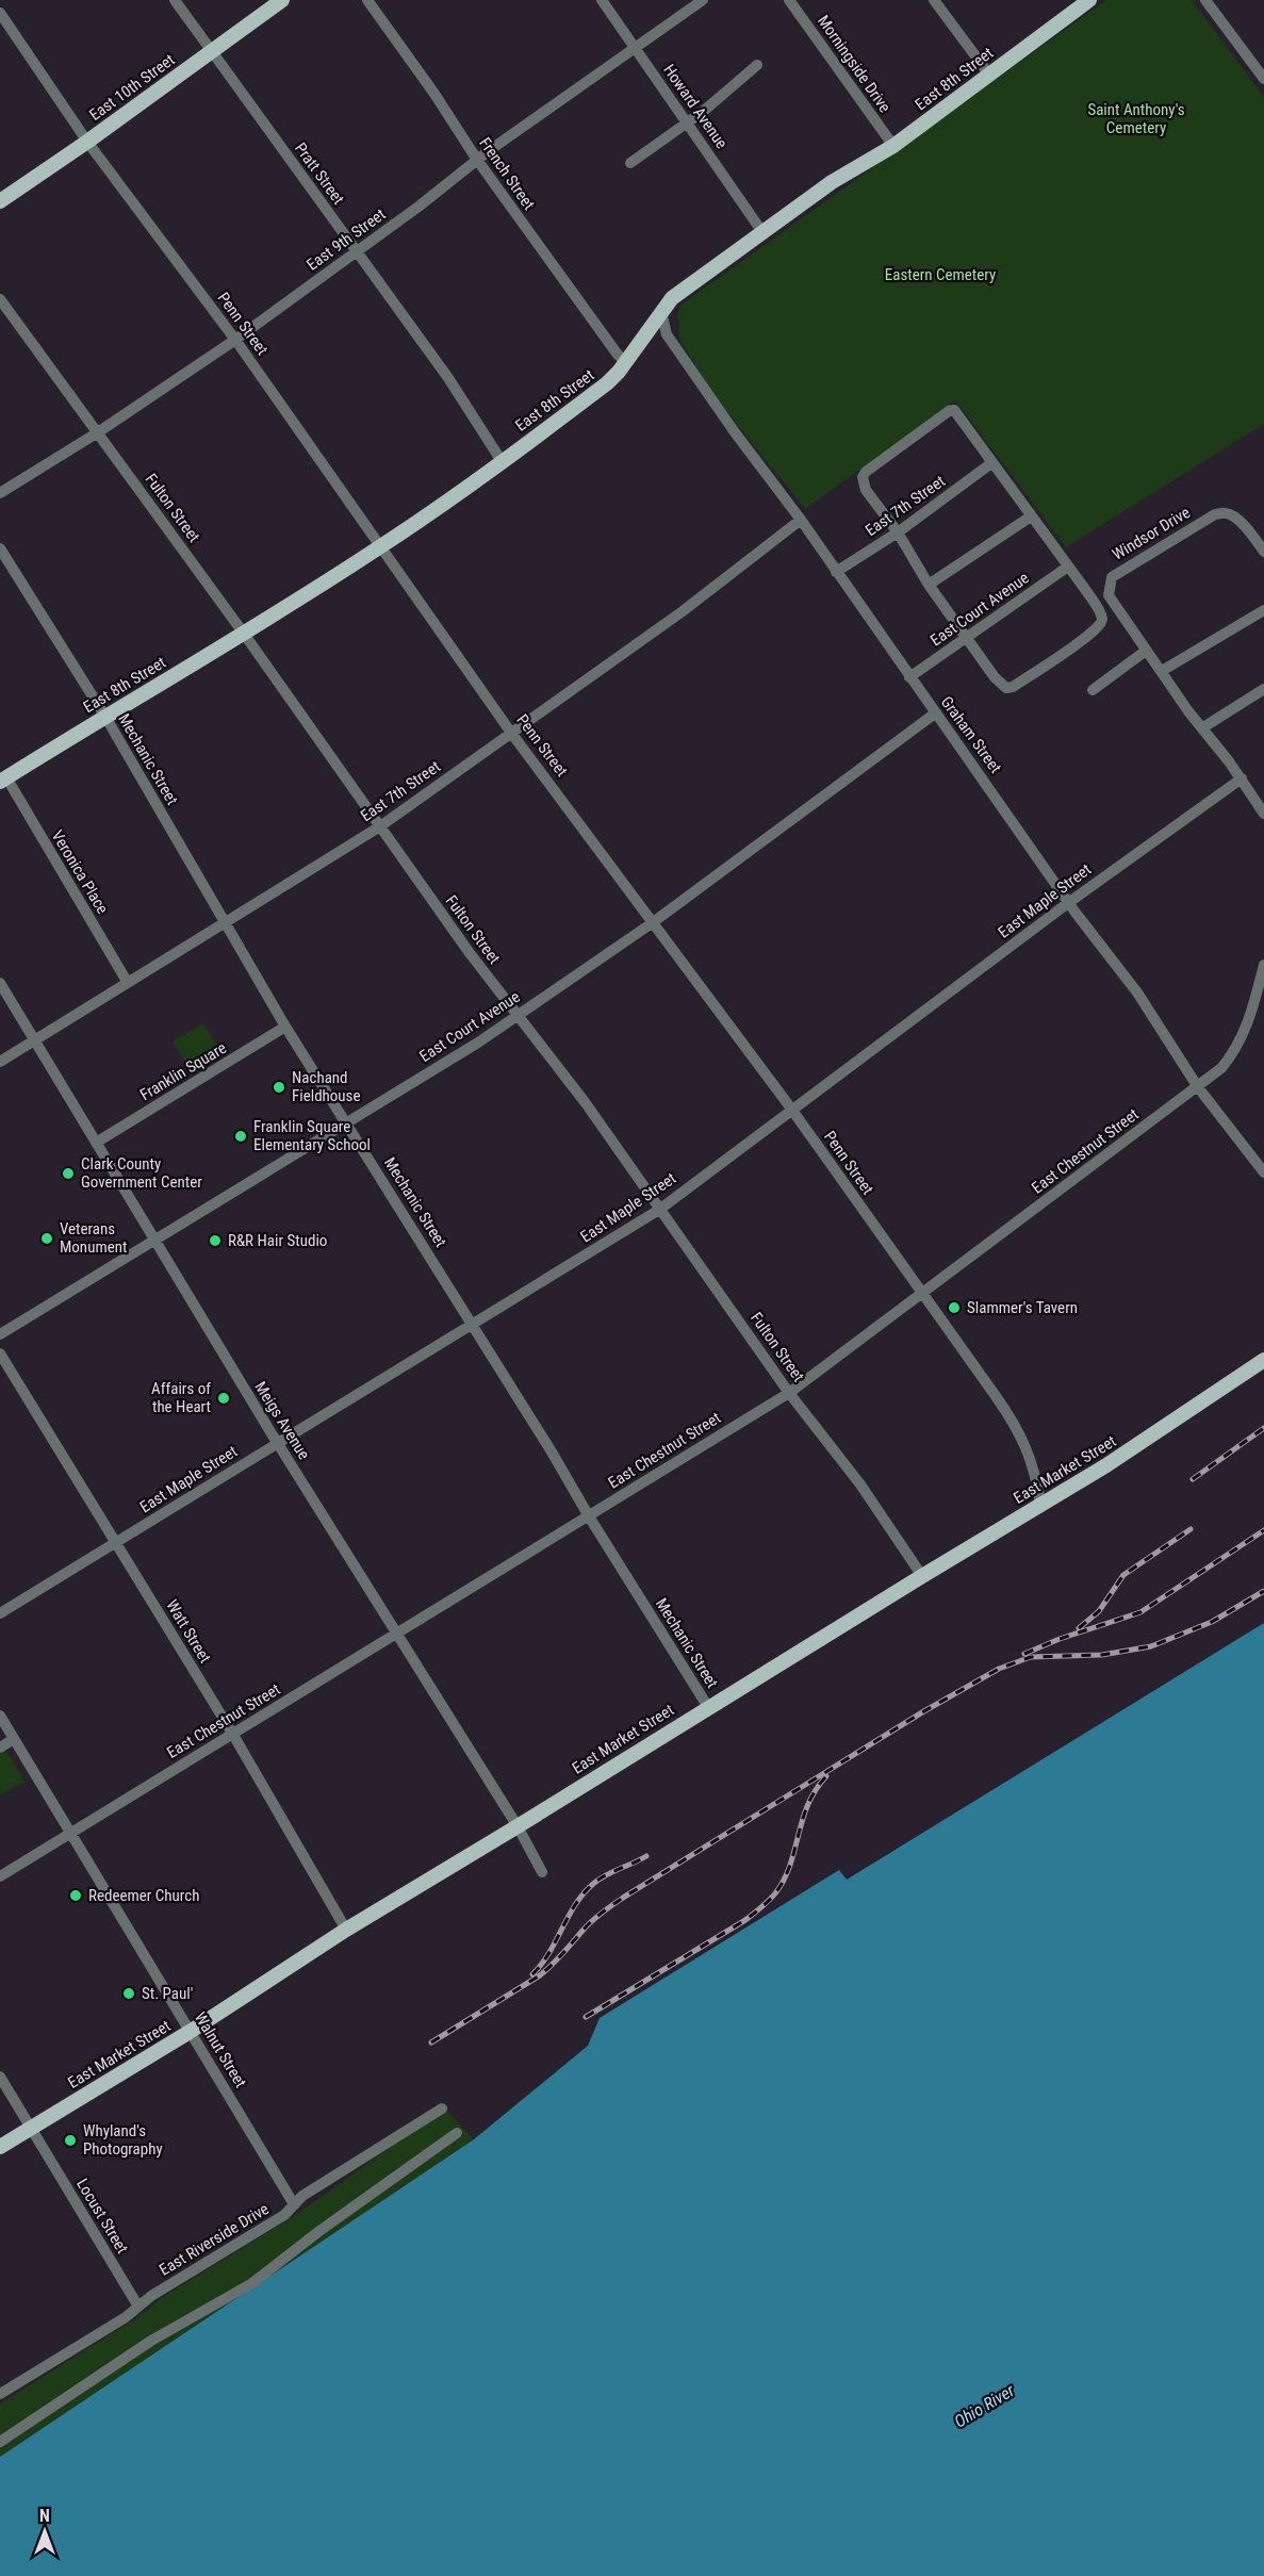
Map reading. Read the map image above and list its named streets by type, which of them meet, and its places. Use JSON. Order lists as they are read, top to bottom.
{
  "streets": {
    "main road": ["East 8th Street", "East 10th Street", "East Market Street"],
    "street": [
      "Morningside Drive",
      "Howard Avenue",
      "Pratt Street",
      "French Street",
      "East 9th Street",
      "Penn Street",
      "East 7th Street",
      "Fulton Street",
      "Windsor Drive",
      "East Court Avenue",
      "Graham Street",
      "Mechanic Street",
      "Veronica Place",
      "East Maple Street",
      "Franklin Square",
      "East Chestnut Street",
      "Meigs Avenue",
      "Watt Street",
      "Walnut Street",
      "Locust Street",
      "East Riverside Drive"
    ]
  },
  "crossings": [
    ["Morningside Drive", "East 8th Street"],
    ["East 8th Street", "Howard Avenue"],
    ["East 8th Street", "Pratt Street"],
    ["East 8th Street", "French Street"],
    ["East 8th Street", "Penn Street"],
    ["East 8th Street", "Fulton Street"],
    ["East 8th Street", "Graham Street"],
    ["East 8th Street", "Mechanic Street"],
    ["East 8th Street", "Veronica Place"],
    ["East 10th Street", "Pratt Street"],
    ["East 10th Street", "Penn Street"],
    ["Howard Avenue", "East 9th Street"],
    ["Pratt Street", "East 9th Street"],
    ["French Street", "East 9th Street"],
    ["East 9th Street", "Penn Street"],
    ["East 9th Street", "Fulton Street"],
    ["Penn Street", "East 7th Street"],
    ["Penn Street", "East Court Avenue"],
    ["Penn Street", "East Maple Street"],
    ["Penn Street", "East Chestnut Street"],
    ["Penn Street", "East Market Street"],
    ["East 7th Street", "Fulton Street"],
    ["East 7th Street", "Graham Street"],
    ["East 7th Street", "Mechanic Street"],
    ["East 7th Street", "Veronica Place"],
    ["East 7th Street", "Meigs Avenue"],
    ["Fulton Street", "East Court Avenue"],
    ["Fulton Street", "East Maple Street"],
    ["Fulton Street", "East Chestnut Street"],
    ["Fulton Street", "East Market Street"],
    ["Windsor Drive", "East Maple Street"],
    ["East Court Avenue", "Graham Street"],
    ["East Court Avenue", "Mechanic Street"],
    ["East Court Avenue", "Meigs Avenue"],
    ["Graham Street", "East Maple Street"],
    ["Graham Street", "East Chestnut Street"],
    ["Mechanic Street", "East Maple Street"],
    ["Mechanic Street", "Franklin Square"],
    ["Mechanic Street", "East Chestnut Street"],
    ["Mechanic Street", "East Market Street"],
    ["East Maple Street", "Meigs Avenue"],
    ["East Maple Street", "Watt Street"],
    ["Franklin Square", "Meigs Avenue"],
    ["East Chestnut Street", "Meigs Avenue"],
    ["East Chestnut Street", "Watt Street"],
    ["East Chestnut Street", "Walnut Street"],
    ["Meigs Avenue", "East Market Street"],
    ["East Market Street", "Watt Street"],
    ["East Market Street", "Walnut Street"],
    ["East Market Street", "Locust Street"],
    ["Walnut Street", "East Riverside Drive"],
    ["Locust Street", "East Riverside Drive"]
  ],
  "water": ["Ohio River"],
  "parks": ["Saint Anthony's Cemetery", "Eastern Cemetery"],
  "places": [
    "Nachand Fieldhouse",
    "Franklin Square Elementary School",
    "Clark County Government Center",
    "Veterans Monument",
    "R&R Hair Studio",
    "Slammer's Tavern",
    "Affairs of the Heart",
    "Redeemer Church",
    "St. Paul'",
    "Whyland's Photography"
  ],
  "north": "top"
}
